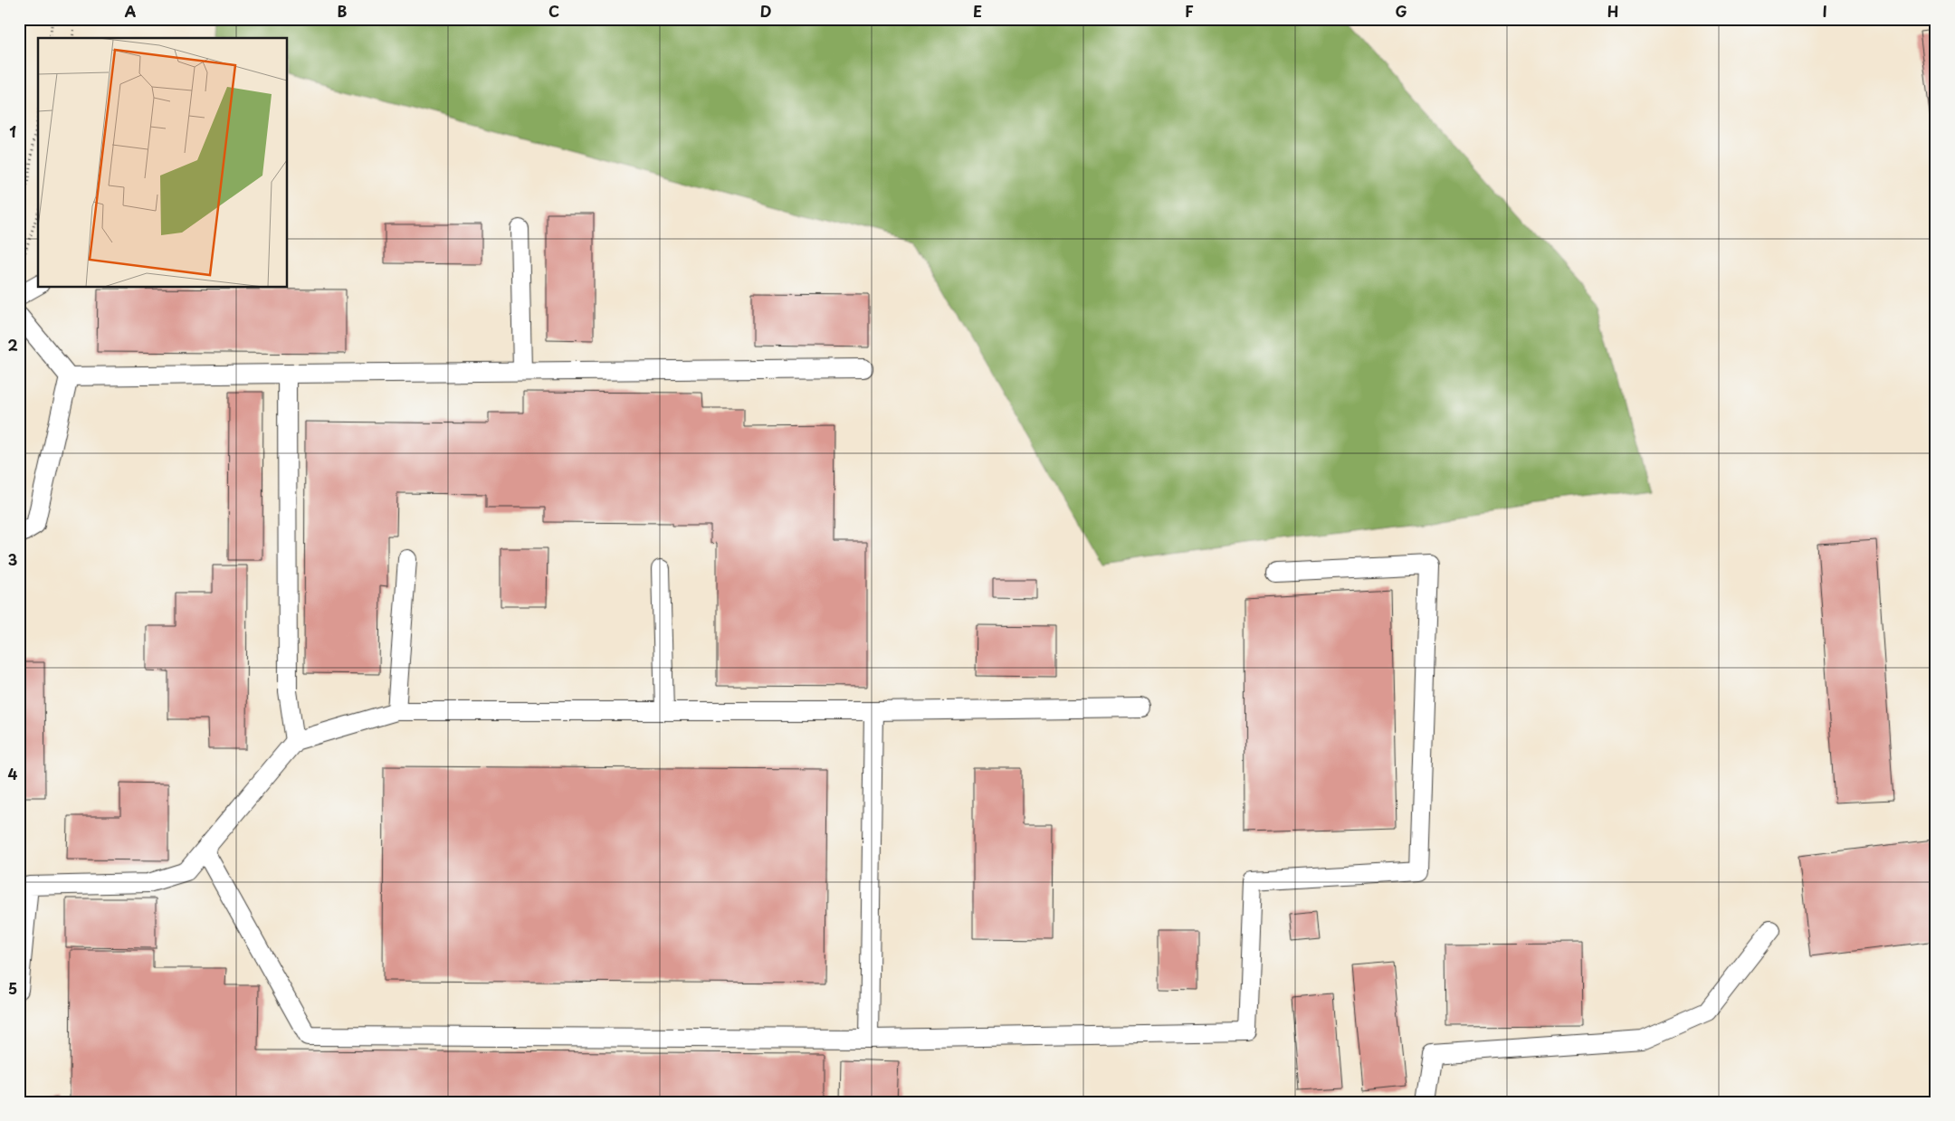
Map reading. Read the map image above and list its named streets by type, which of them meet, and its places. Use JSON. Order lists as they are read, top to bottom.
{
  "grid": {
    "columns": [
      "A",
      "B",
      "C",
      "D",
      "E",
      "F",
      "G",
      "H",
      "I"
    ],
    "rows": [
      "1",
      "2",
      "3",
      "4",
      "5"
    ]
  }
}
